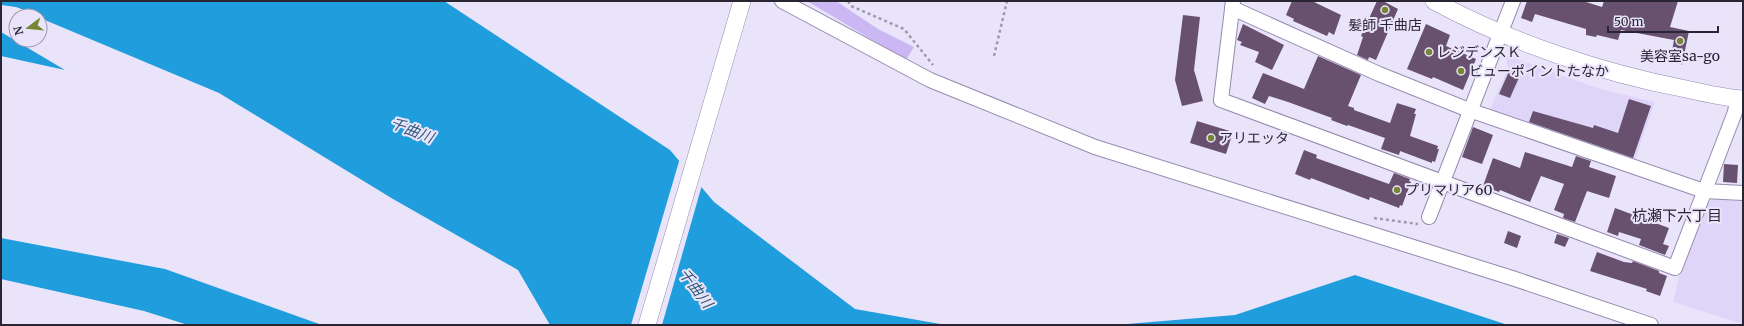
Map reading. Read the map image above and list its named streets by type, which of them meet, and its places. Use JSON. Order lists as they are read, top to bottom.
{
  "districts": ["杭瀬下六丁目"],
  "water": ["千曲川"],
  "places": [
    "髪師 千曲店",
    "美容室sa-go",
    "レジデンスＫ",
    "ビューポイントたなか",
    "アリエッタ",
    "プリマリア60"
  ],
  "scale_bar": "50 m",
  "north": "left"
}
